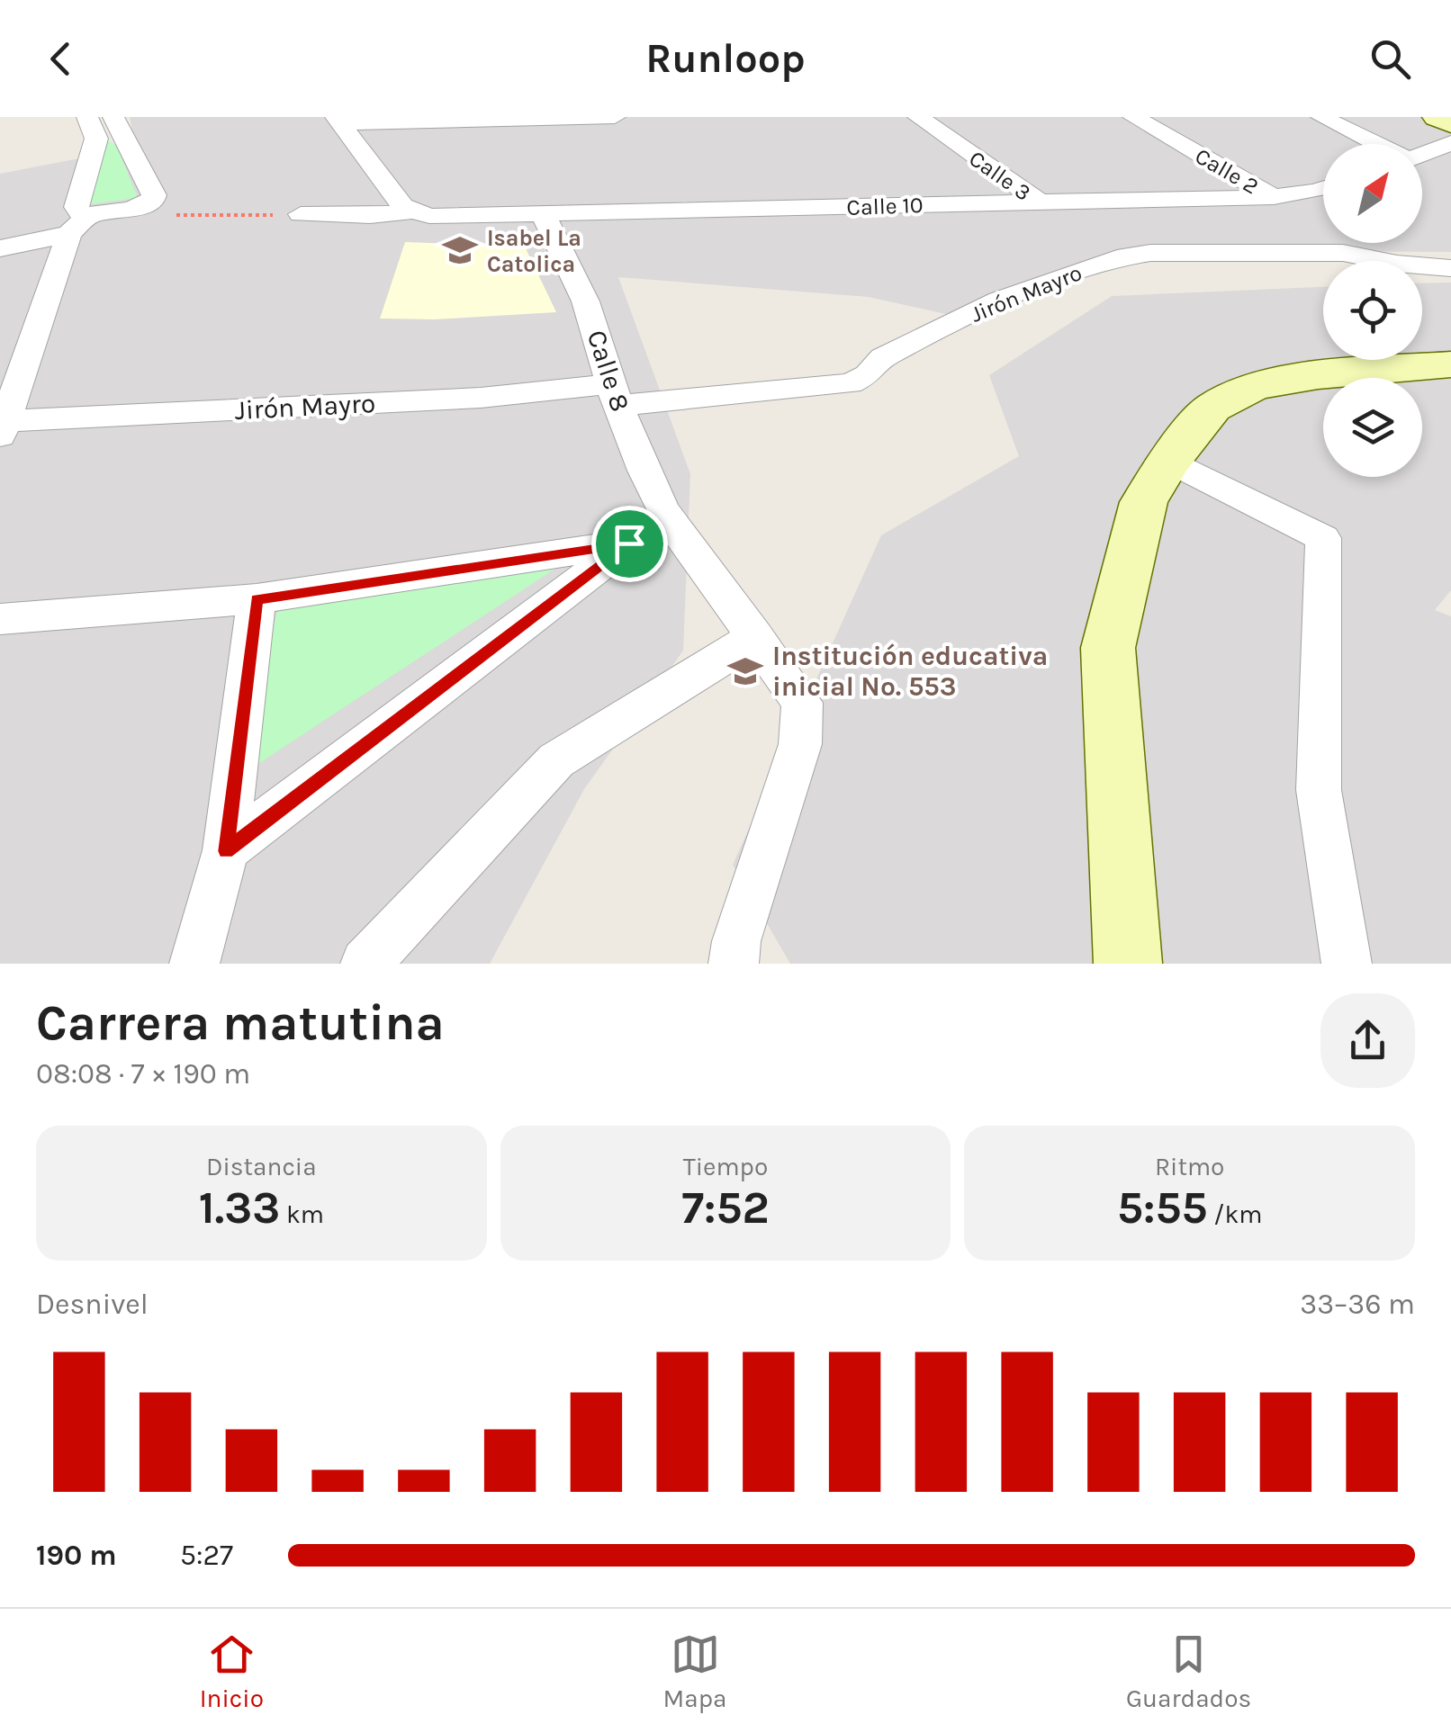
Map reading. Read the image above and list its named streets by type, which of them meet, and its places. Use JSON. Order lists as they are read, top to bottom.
{
  "streets": {
    "street": [
      "Calle 2",
      "Calle 3",
      "Calle 10",
      "Jirón Mayro",
      "Calle 8"
    ]
  },
  "crossings": [
    ["Calle 2", "Calle 10"],
    ["Calle 3", "Calle 10"],
    ["Calle 10", "Calle 8"],
    ["Jirón Mayro", "Calle 8"]
  ],
  "places": {
    "school or university": ["Isabel La Catolica", "Institución educativa inicial No. 553"]
  },
  "north": "top right",
  "page": {
    "header": "Runloop",
    "heading": ["Carrera matutina", "08:08 · 7 × 190 m"],
    "stats": [
      ["Distancia", "1.33 km"],
      ["Tiempo", "7:52"],
      ["Ritmo", "5:55 /km"]
    ],
    "chart": ["Desnivel", "33–36 m"],
    "list": [
      {
        "name": "190 m",
        "note": "5:27"
      }
    ],
    "tabs": ["Inicio", "Mapa", "Guardados"]
  }
}
